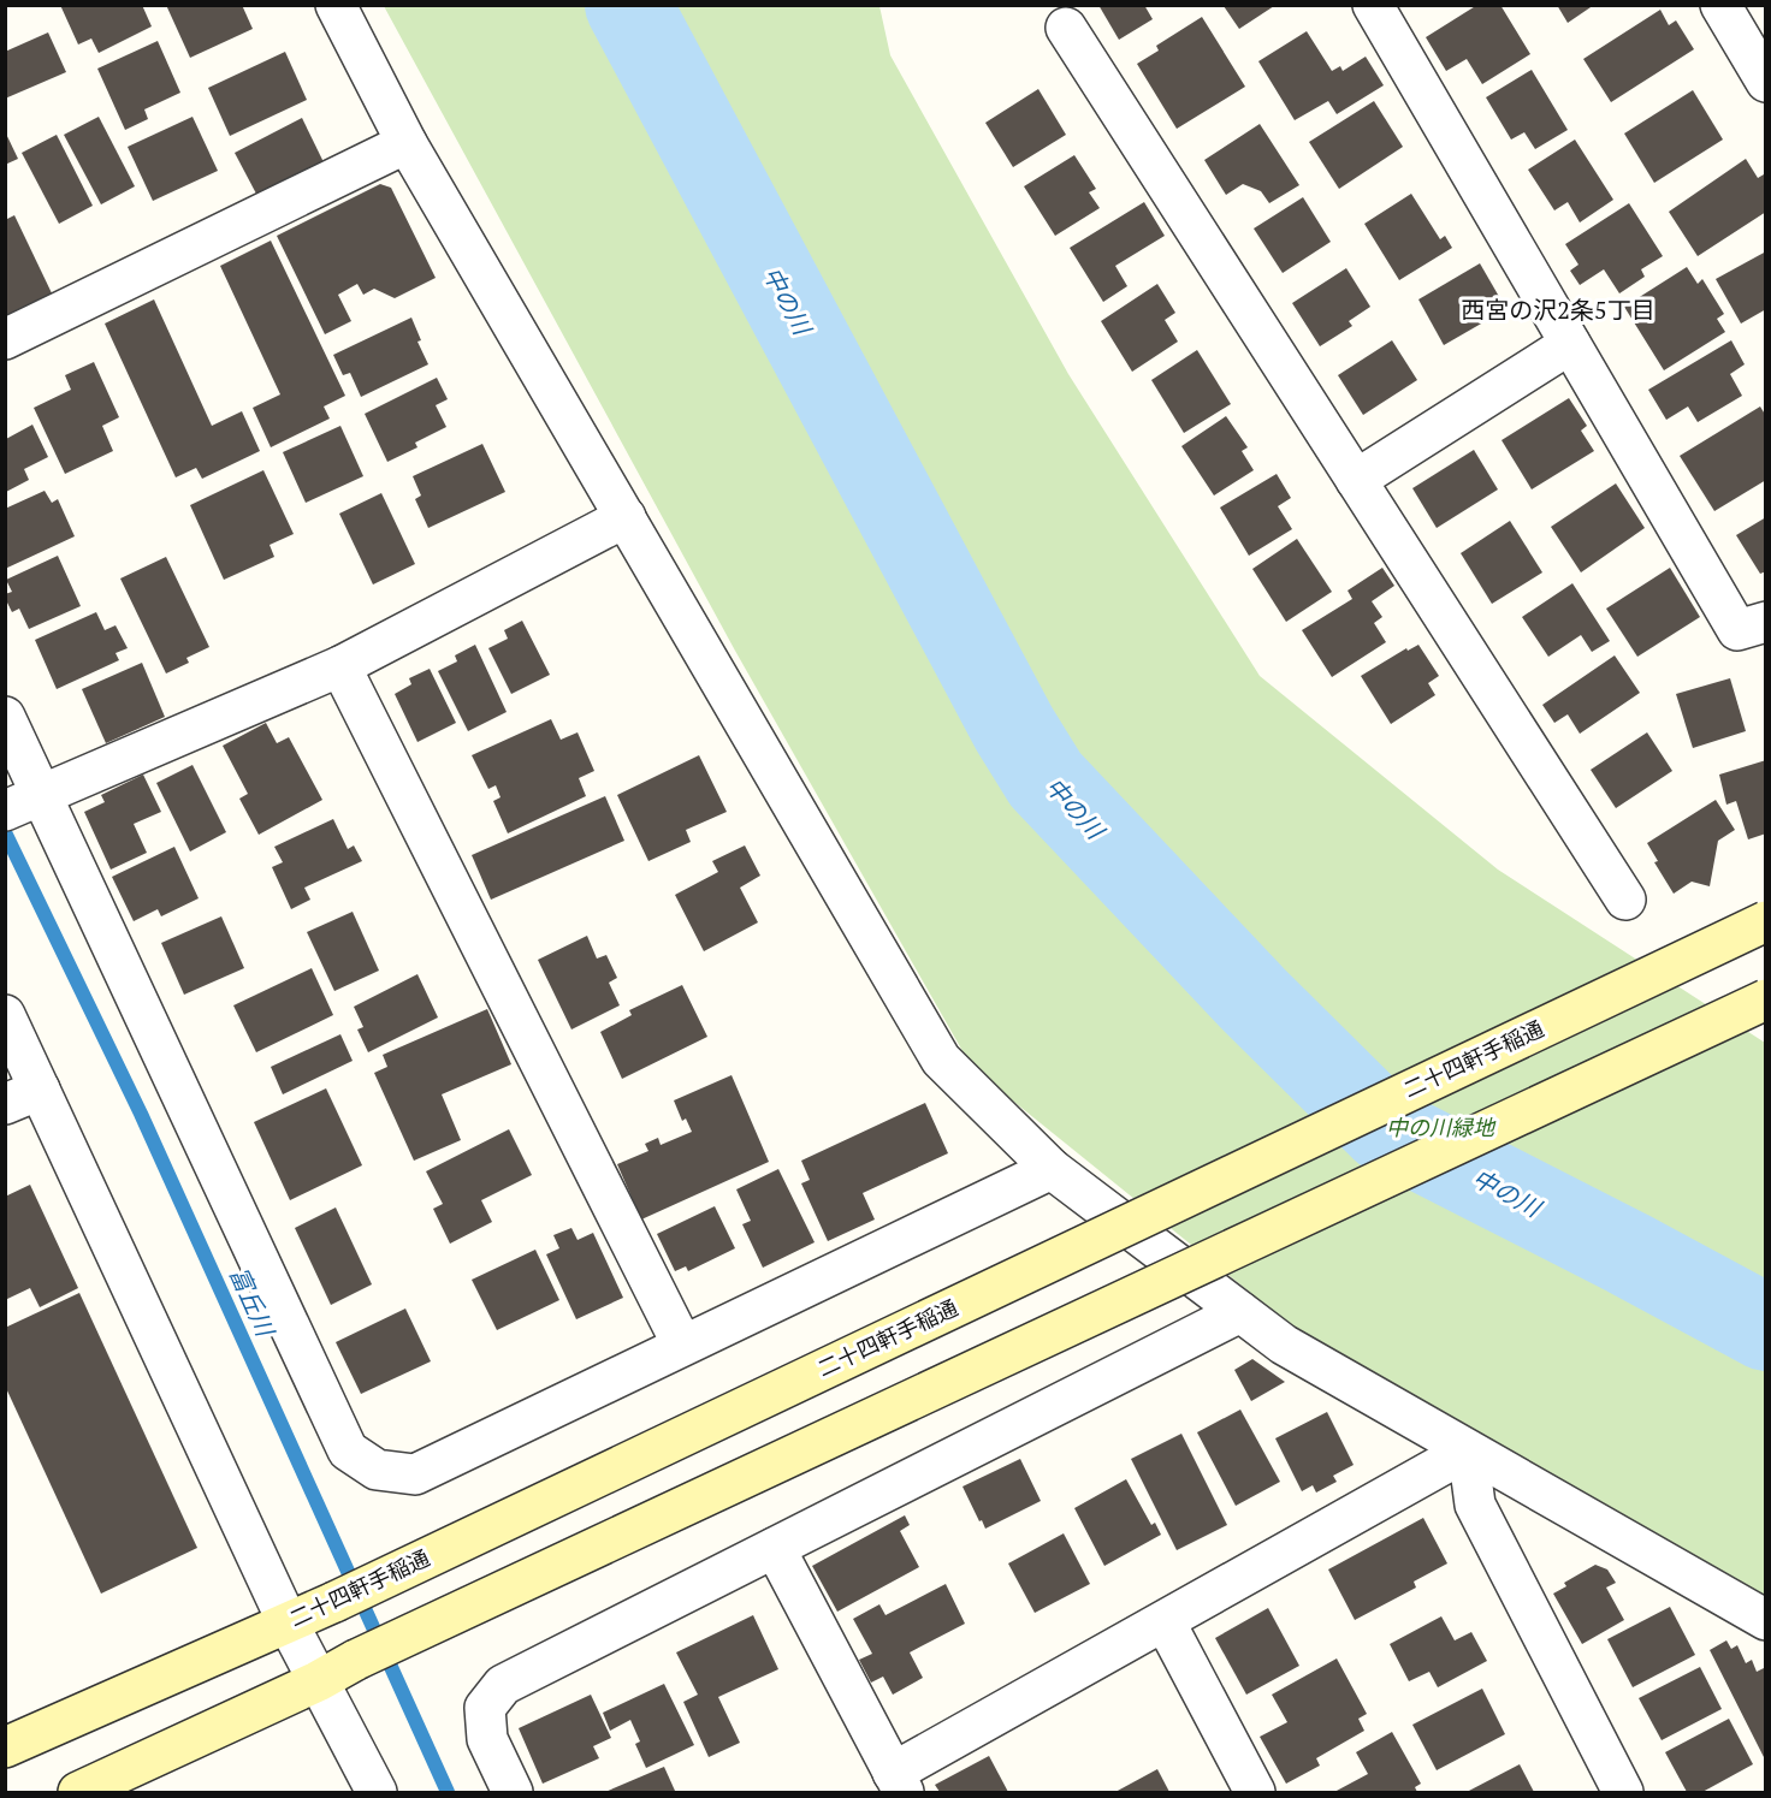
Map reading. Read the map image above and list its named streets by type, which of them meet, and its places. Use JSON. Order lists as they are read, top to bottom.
{
  "streets": {
    "street": ["二十四軒手稲通"]
  },
  "districts": ["西宮の沢2条5丁目"],
  "water": ["中の川", "富丘川"],
  "parks": ["中の川緑地"]
}
